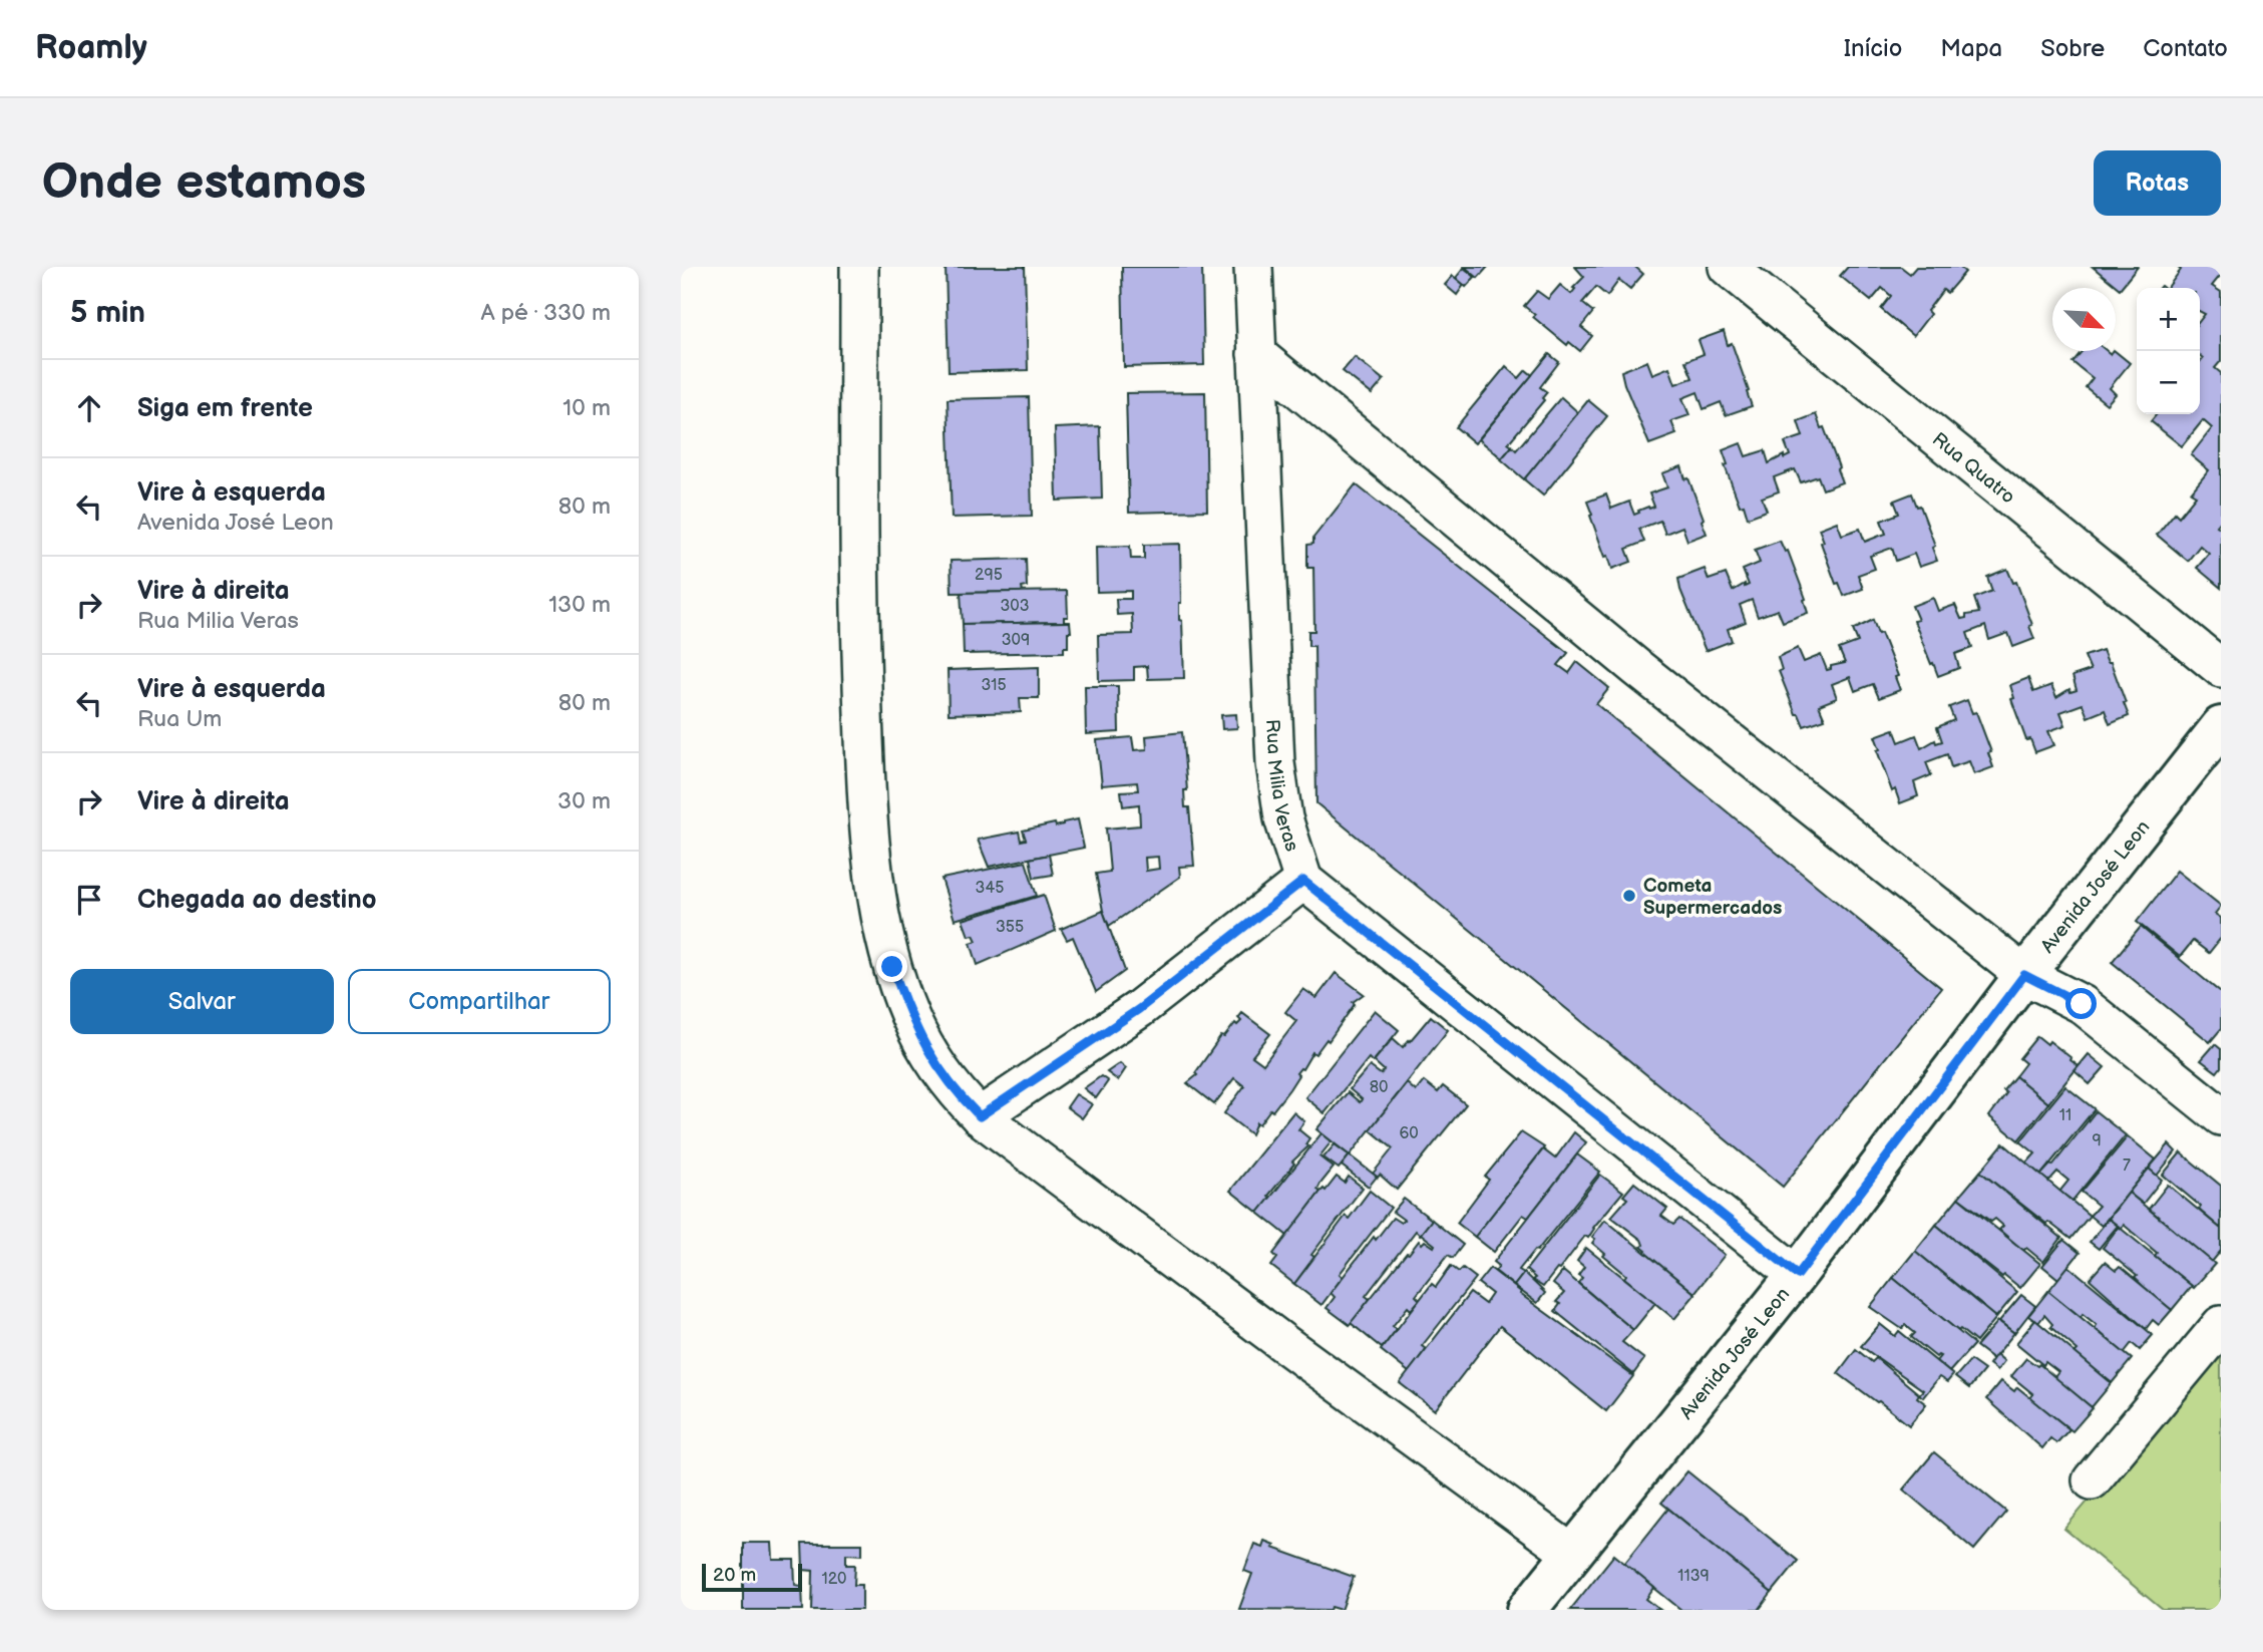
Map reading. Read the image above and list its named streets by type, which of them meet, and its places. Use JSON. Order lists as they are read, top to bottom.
{
  "streets": {
    "main road": ["Avenida José Leon"],
    "street": ["Rua Quatro", "Rua Milia Veras"]
  },
  "places": ["Cometa Supermercados"],
  "house_numbers": [
    "295",
    "303",
    "309",
    "315",
    "345",
    "355",
    "80",
    "11",
    "60",
    "9",
    "7",
    "1139",
    "120"
  ],
  "scale_bar": "20 m",
  "north": "bottom right",
  "page": {
    "header": "Roamly",
    "nav": [
      "Início",
      "Mapa",
      "Sobre",
      "Contato"
    ],
    "buttons": [
      "Rotas",
      ["Salvar", "Compartilhar"]
    ],
    "title": "Onde estamos",
    "heading": ["5 min", "A pé · 330 m"],
    "map_buttons": ["+", "−"],
    "list": [
      ["Siga em frente", "10 m"],
      ["Vire à esquerda", "Avenida José Leon", "80 m"],
      ["Vire à direita", "Rua Milia Veras", "130 m"],
      ["Vire à esquerda", "Rua Um", "80 m"],
      ["Vire à direita", "30 m"],
      "Chegada ao destino"
    ],
    "scale": "20 m"
  }
}
